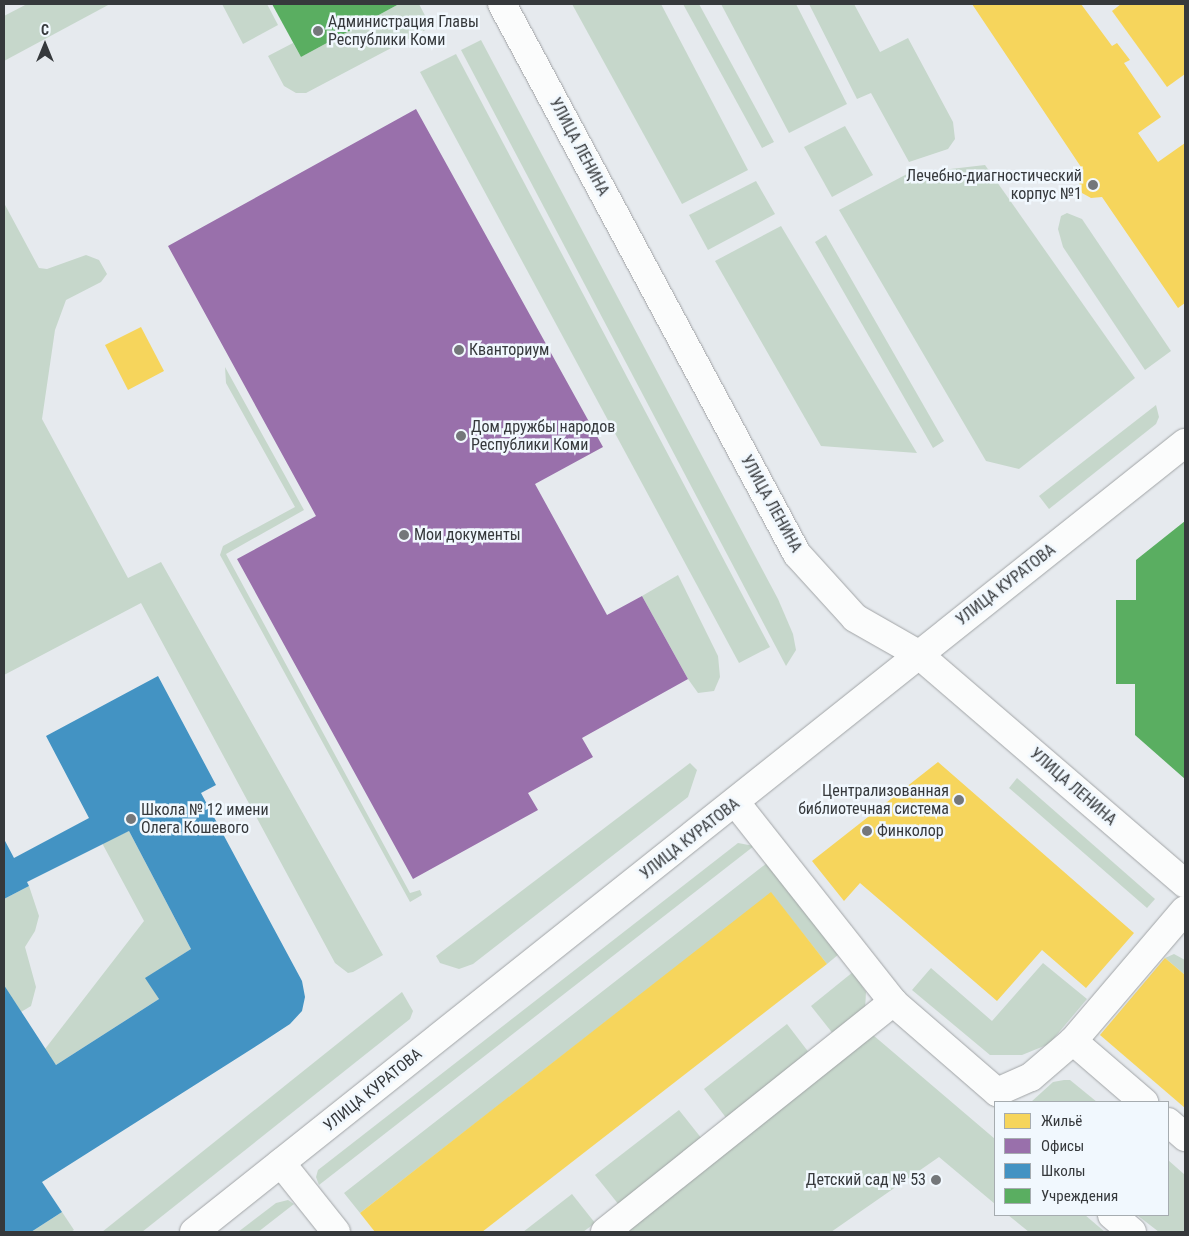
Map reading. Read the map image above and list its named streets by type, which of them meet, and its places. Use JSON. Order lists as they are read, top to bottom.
{
  "streets": {
    "street": ["УЛИЦА ЛЕНИНА", "УЛИЦА КУРАТОВА"]
  },
  "crossings": [
    ["УЛИЦА ЛЕНИНА", "УЛИЦА КУРАТОВА"]
  ],
  "places": [
    "Администрация Главы Республики Коми",
    "Лечебно-диагностический корпус №1",
    "Кванториум",
    "Дом дружбы народов Республики Коми",
    "Мои документы",
    "Централизованная библиотечная система",
    "Школа № 12 имени Олега Кошевого",
    "Финколор",
    "Детский сад № 53"
  ],
  "legend": [
    "Жильё",
    "Офисы",
    "Школы",
    "Учреждения"
  ],
  "north": "top"
}
